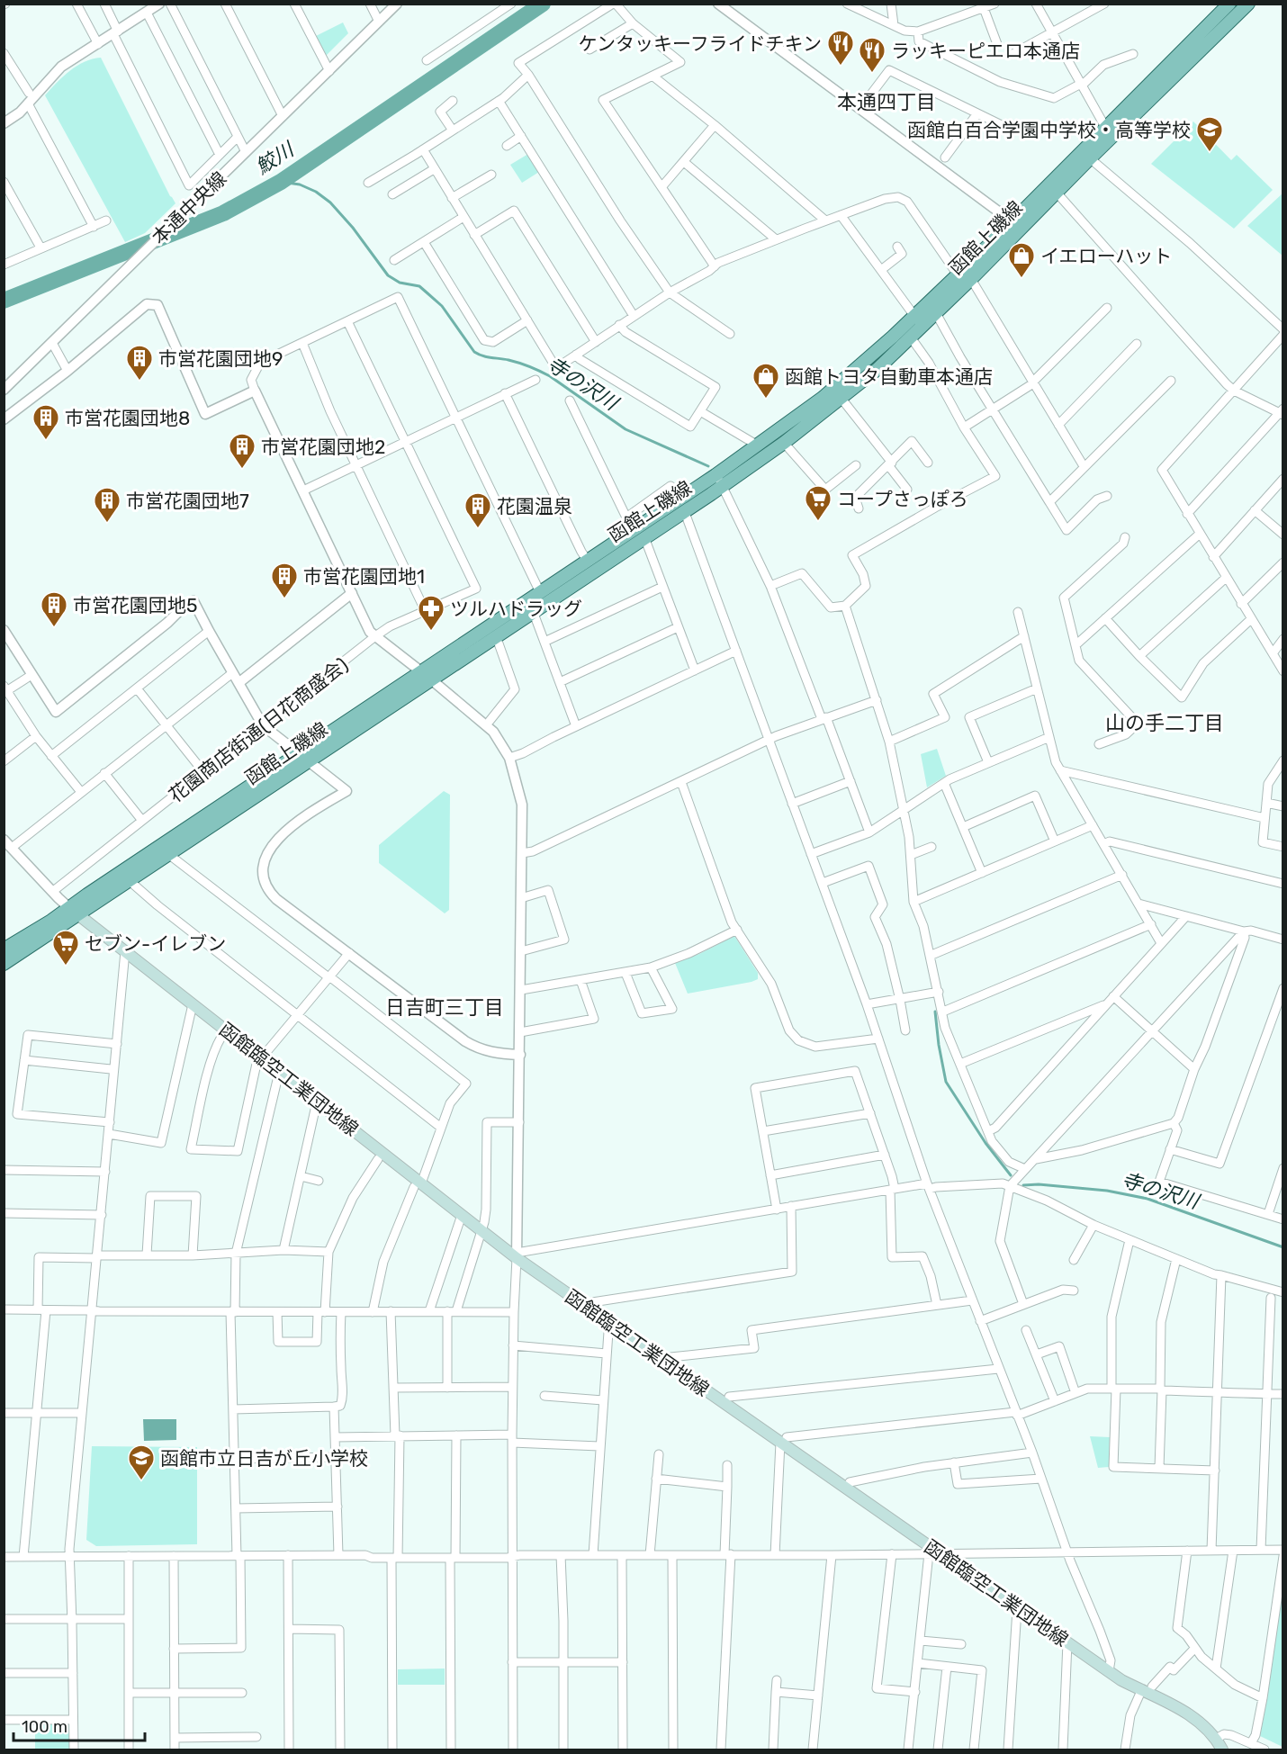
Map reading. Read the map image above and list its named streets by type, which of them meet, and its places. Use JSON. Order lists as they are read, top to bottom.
{
  "streets": {
    "main road": ["函館上磯線", "函館臨空工業団地線"],
    "street": ["本通中央線", "花園商店街通(日花商盛会)"]
  },
  "crossings": [
    ["函館上磯線", "函館臨空工業団地線"]
  ],
  "districts": ["本通四丁目", "山の手二丁目", "日吉町三丁目"],
  "water": ["鮫川", "寺の沢川"],
  "places": {
    "restaurant": ["ケンタッキーフライドチキン", "ラッキーピエロ本通店"],
    "school or university": ["函館白百合学園中学校・高等学校", "函館市立日吉が丘小学校"],
    "shop": ["イエローハット", "函館トヨタ自動車本通店"],
    "building": [
      "市営花園団地9",
      "市営花園団地8",
      "市営花園団地2",
      "市営花園団地7",
      "花園温泉",
      "市営花園団地1",
      "市営花園団地5"
    ],
    "supermarket": ["コープさっぽろ", "セブン-イレブン"],
    "pharmacy": ["ツルハドラッグ"]
  },
  "scale_bar": "100 m"
}
